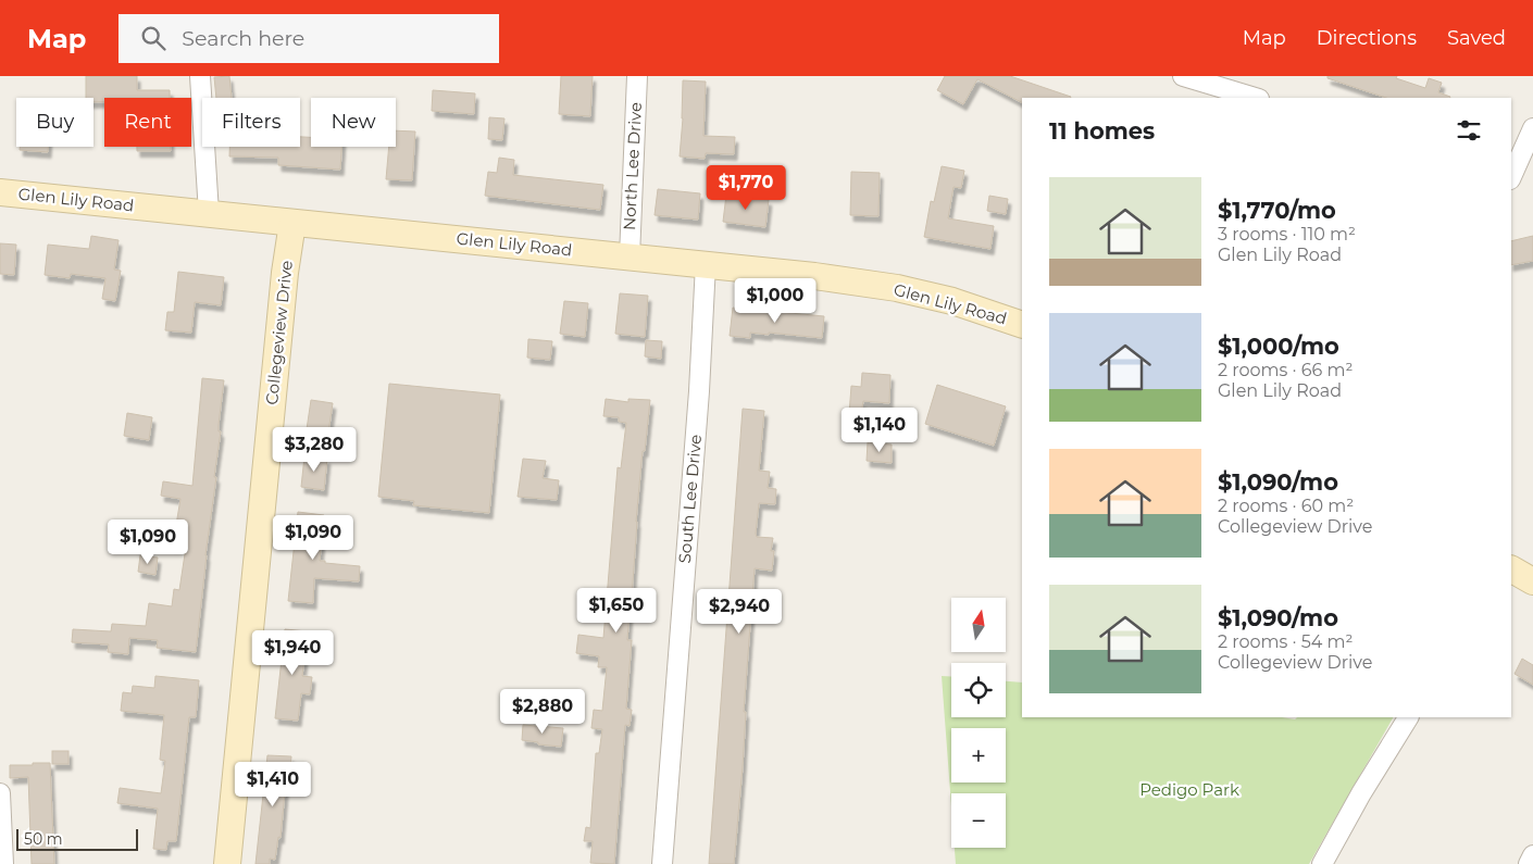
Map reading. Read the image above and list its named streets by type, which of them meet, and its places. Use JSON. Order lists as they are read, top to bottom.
{
  "streets": {
    "street": [
      "North Lee Drive",
      "Glen Lily Road",
      "Collegeview Drive",
      "South Lee Drive"
    ]
  },
  "crossings": [
    ["North Lee Drive", "Glen Lily Road"],
    ["Glen Lily Road", "Collegeview Drive"],
    ["Glen Lily Road", "South Lee Drive"]
  ],
  "parks": ["Pedigo Park"],
  "scale_bar": "50 m",
  "north": "top",
  "page": {
    "header": "Map",
    "search": "Search here",
    "nav": ["Map", "Directions", "Saved"],
    "chip": [
      "Buy",
      "Rent",
      "Filters",
      "New"
    ],
    "heading": "11 homes",
    "list": [
      {
        "name": "$1,770/mo",
        "note": "3 rooms · 110 m² · Glen Lily Road"
      },
      {
        "name": "$1,000/mo",
        "note": "2 rooms · 66 m² · Glen Lily Road"
      },
      {
        "name": "$1,090/mo",
        "note": "2 rooms · 60 m² · Collegeview Drive"
      },
      {
        "name": "$1,090/mo",
        "note": "2 rooms · 54 m² · Collegeview Drive"
      }
    ],
    "price": [
      "$1,770",
      "$1,000",
      "$1,140",
      "$3,280",
      "$1,090",
      "$1,090",
      "$1,650",
      "$2,940",
      "$1,940",
      "$2,880",
      "$1,410"
    ],
    "map_buttons": ["+", "−"],
    "scale": "50 m"
  }
}
